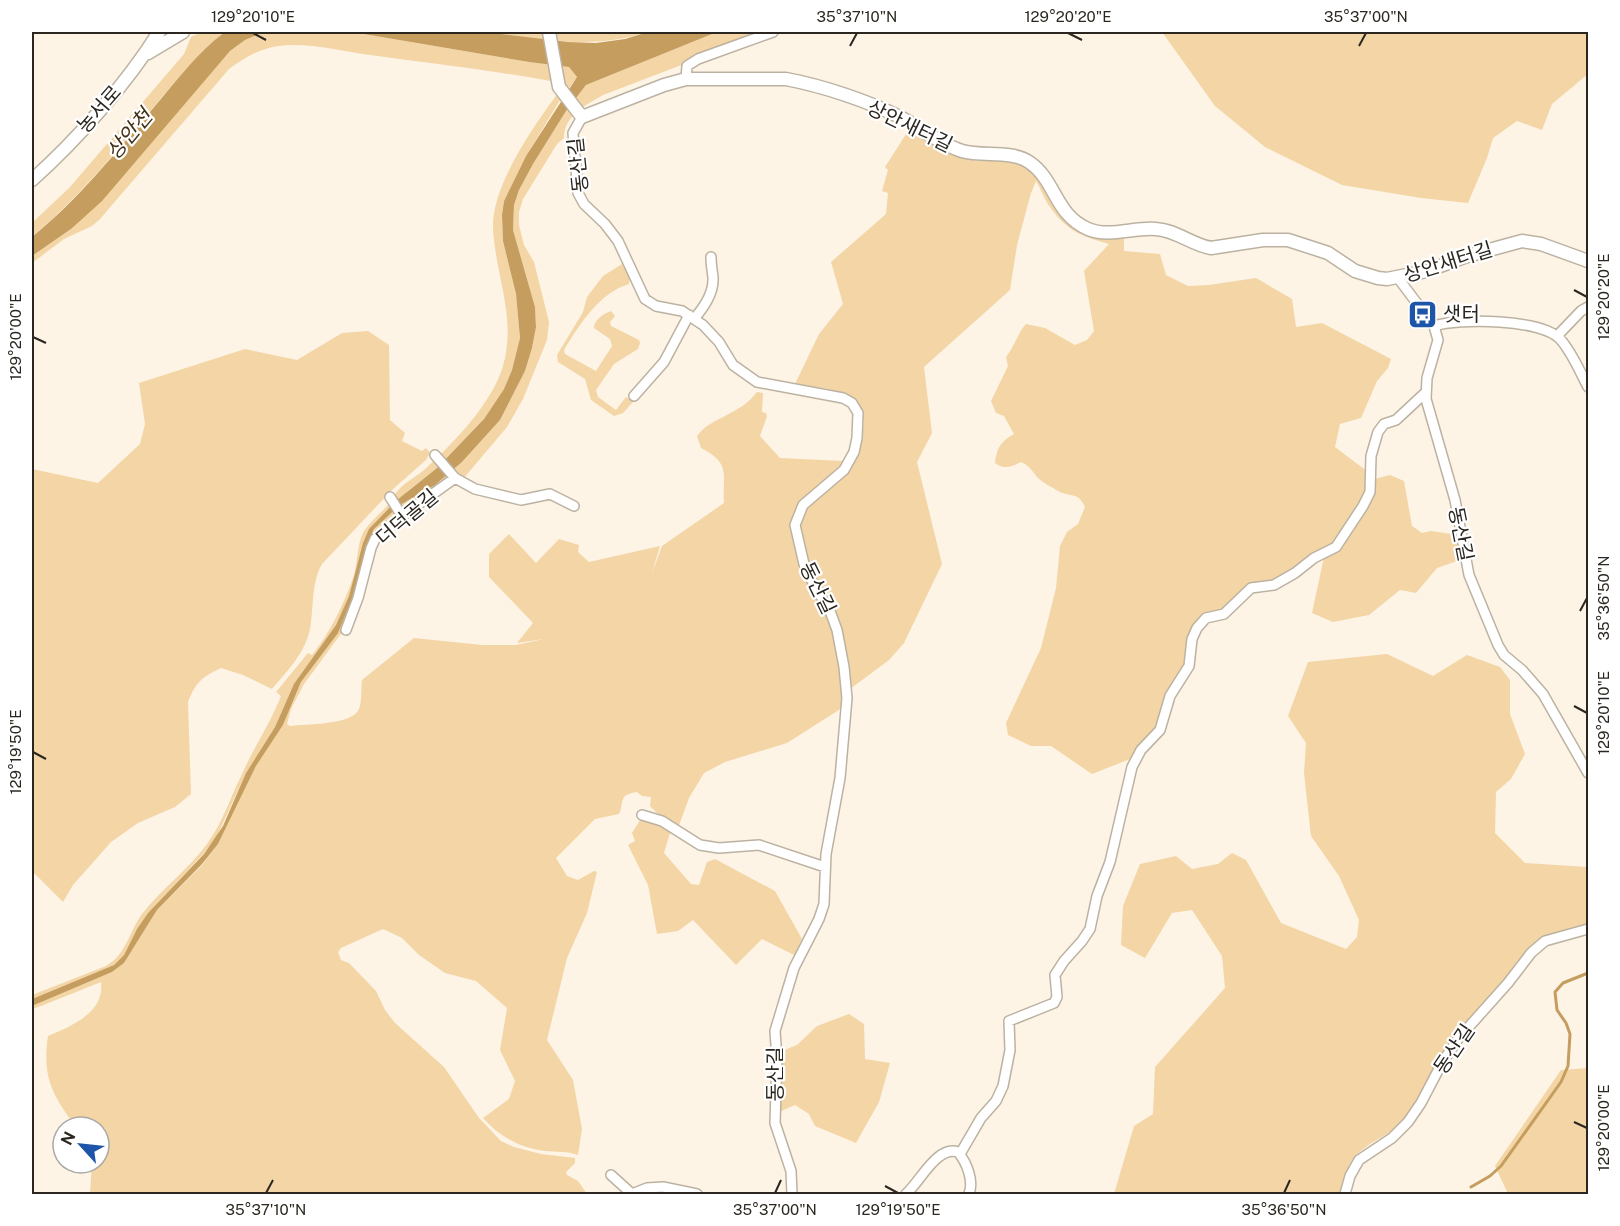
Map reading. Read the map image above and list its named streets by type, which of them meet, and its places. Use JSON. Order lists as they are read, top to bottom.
{
  "streets": {
    "street": [
      "농서로",
      "상안새터길",
      "동산길",
      "더덕골길"
    ]
  },
  "crossings": [
    ["상안새터길", "동산길"]
  ],
  "water": ["상안천"],
  "places": {
    "bus stop": ["샛터"]
  },
  "north": "top left",
  "coordinates": [
    "129°20'10\"E",
    "35°37'10\"N",
    "129°20'20\"E",
    "35°37'00\"N",
    "129°20'00\"E",
    "35°36'50\"N",
    "129°19'50\"E"
  ]
}
